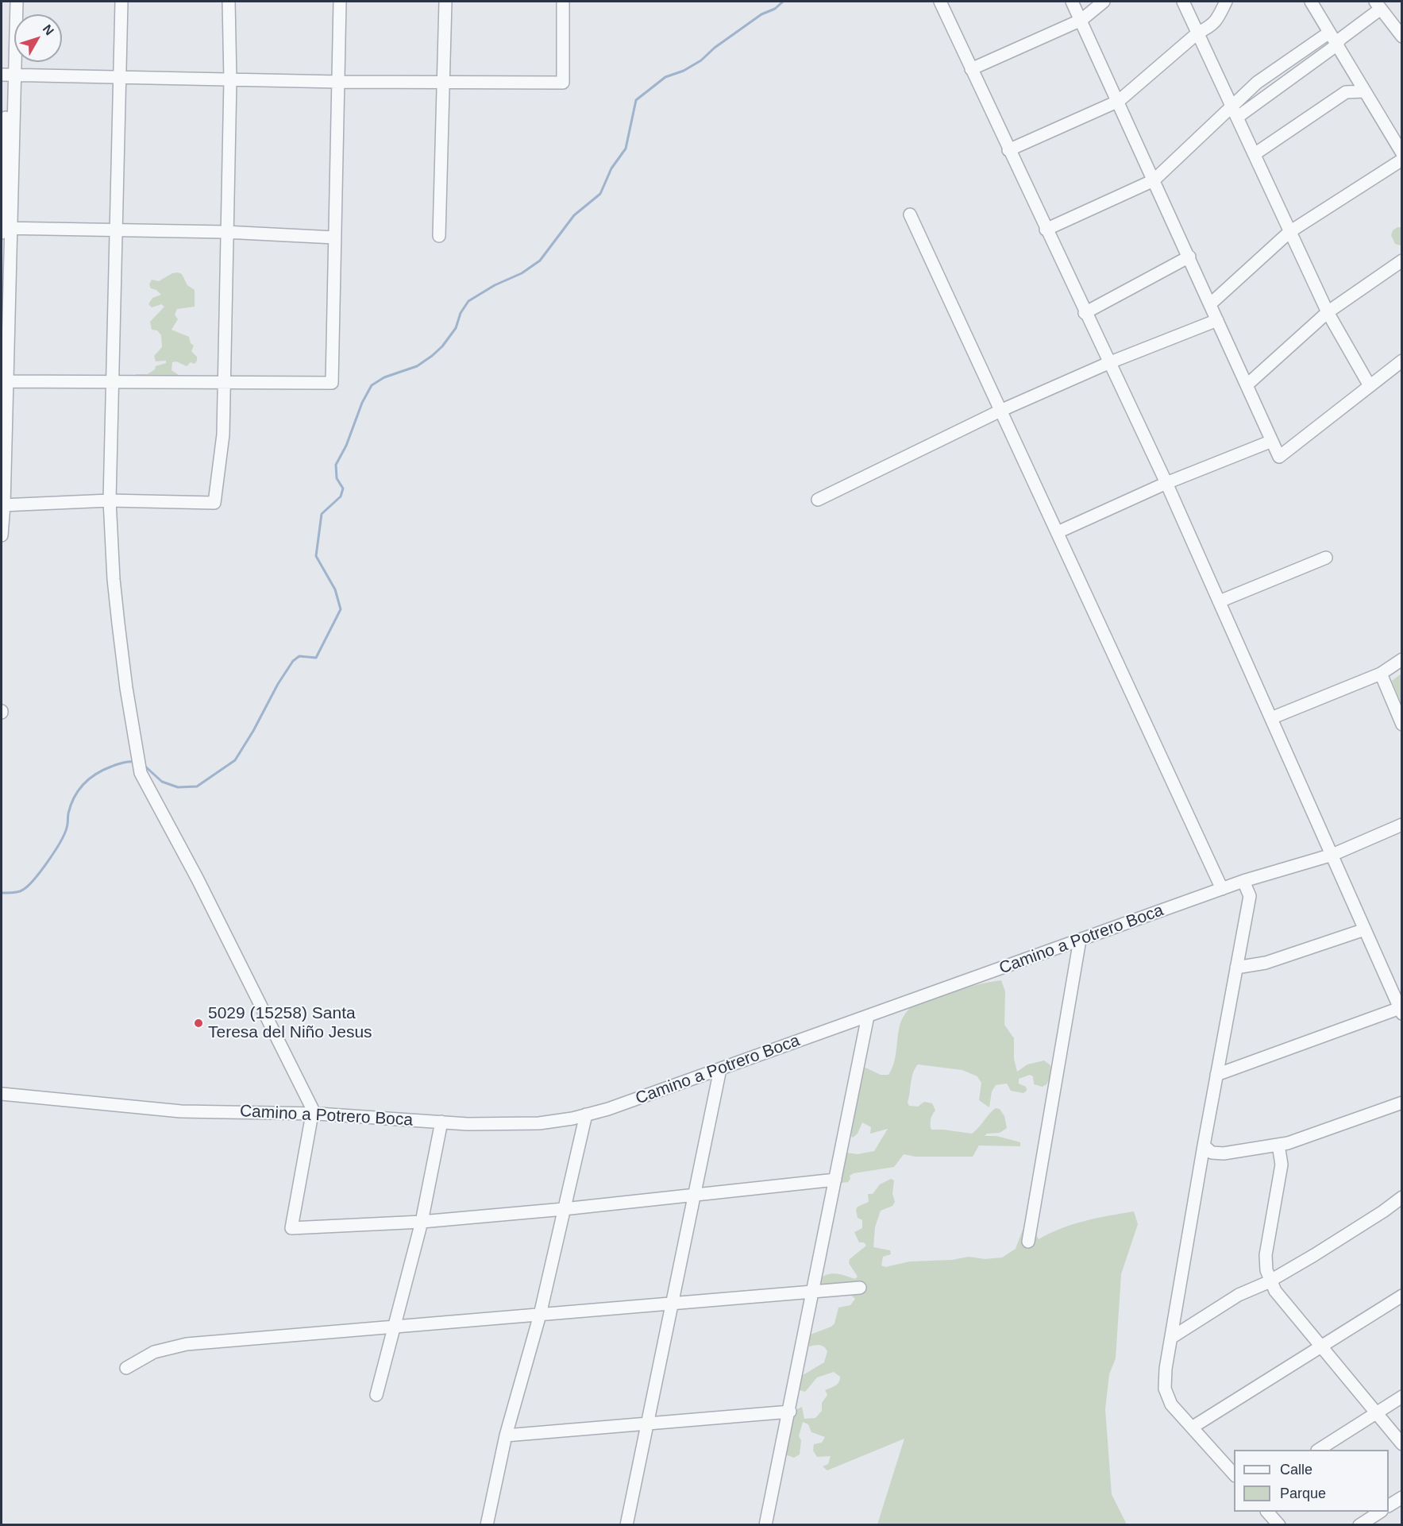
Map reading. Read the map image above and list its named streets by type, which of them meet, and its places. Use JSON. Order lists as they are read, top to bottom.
{
  "streets": {
    "street": ["Camino a Potrero Boca"]
  },
  "places": ["5029 (15258) Santa Teresa del Niño Jesus"],
  "legend": ["Calle", "Parque"],
  "north": "top right"
}
